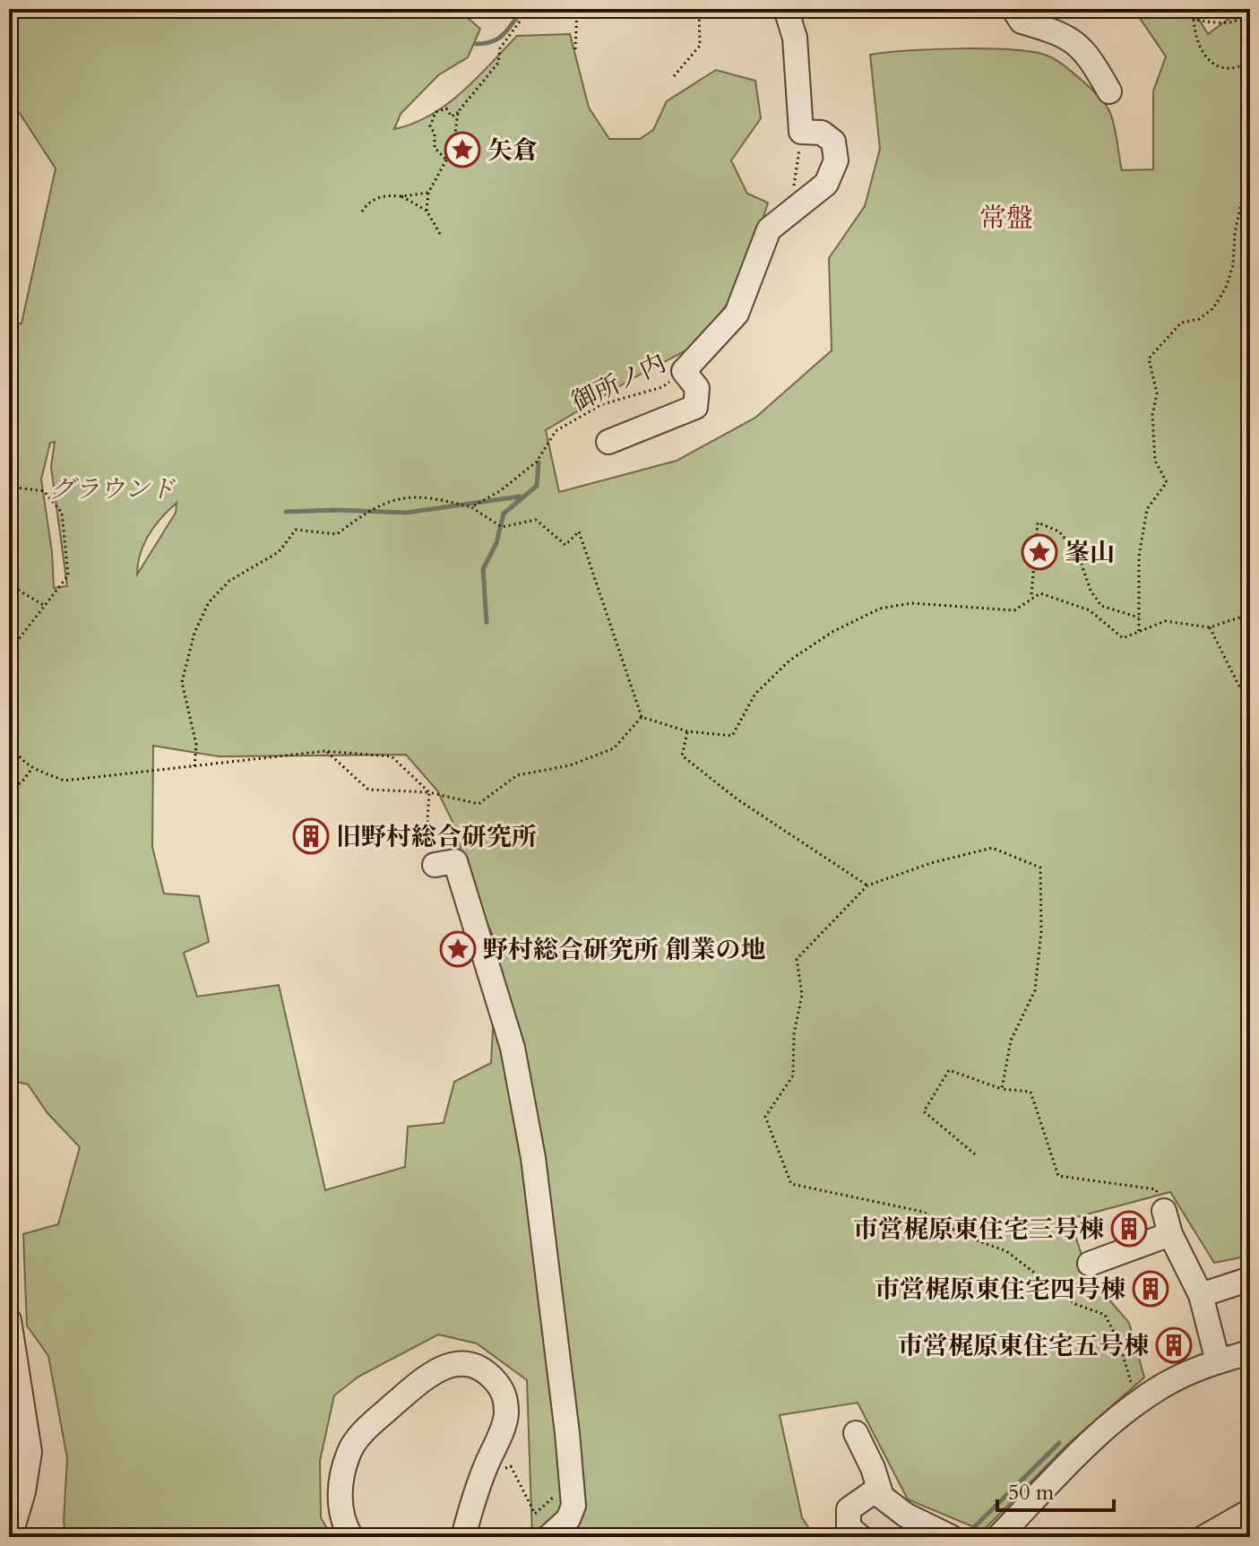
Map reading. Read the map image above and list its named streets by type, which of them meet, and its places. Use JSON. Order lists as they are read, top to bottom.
{
  "streets": {
    "path": ["御所ノ内"]
  },
  "districts": ["常盤"],
  "parks": ["グラウンド"],
  "places": {
    "place": ["矢倉", "峯山", "野村総合研究所 創業の地"],
    "building": [
      "旧野村総合研究所",
      "市営梶原東住宅三号棟",
      "市営梶原東住宅四号棟",
      "市営梶原東住宅五号棟"
    ]
  },
  "scale_bar": "50 m"
}
